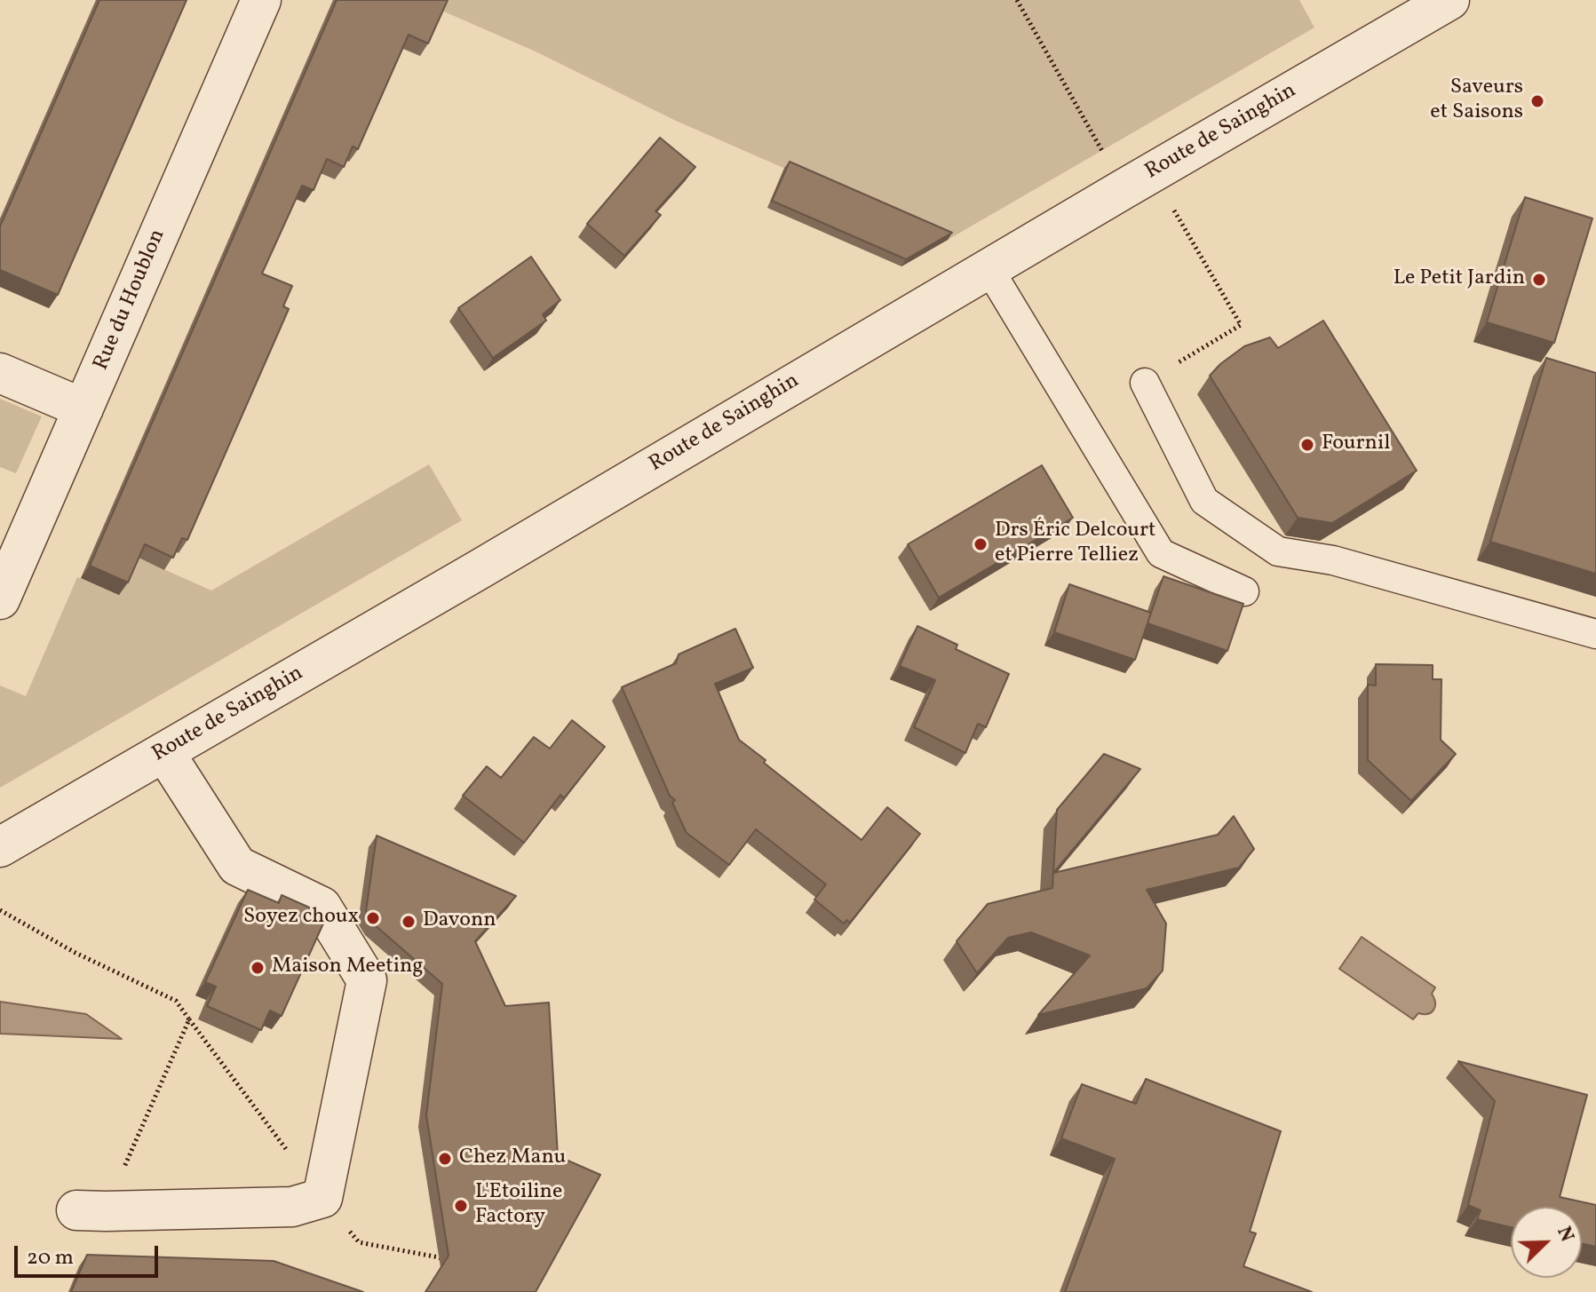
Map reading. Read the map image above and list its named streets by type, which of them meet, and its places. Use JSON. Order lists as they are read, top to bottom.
{
  "streets": {
    "street": ["Route de Sainghin", "Rue du Houblon"]
  },
  "places": [
    "Saveurs et Saisons",
    "Le Petit Jardin",
    "Fournil",
    "Drs Éric Delcourt et Pierre Telliez",
    "Soyez choux",
    "Davonn",
    "Maison Meeting",
    "Chez Manu",
    "L'Etoiline Factory"
  ],
  "scale_bar": "20 m",
  "north": "top right"
}
